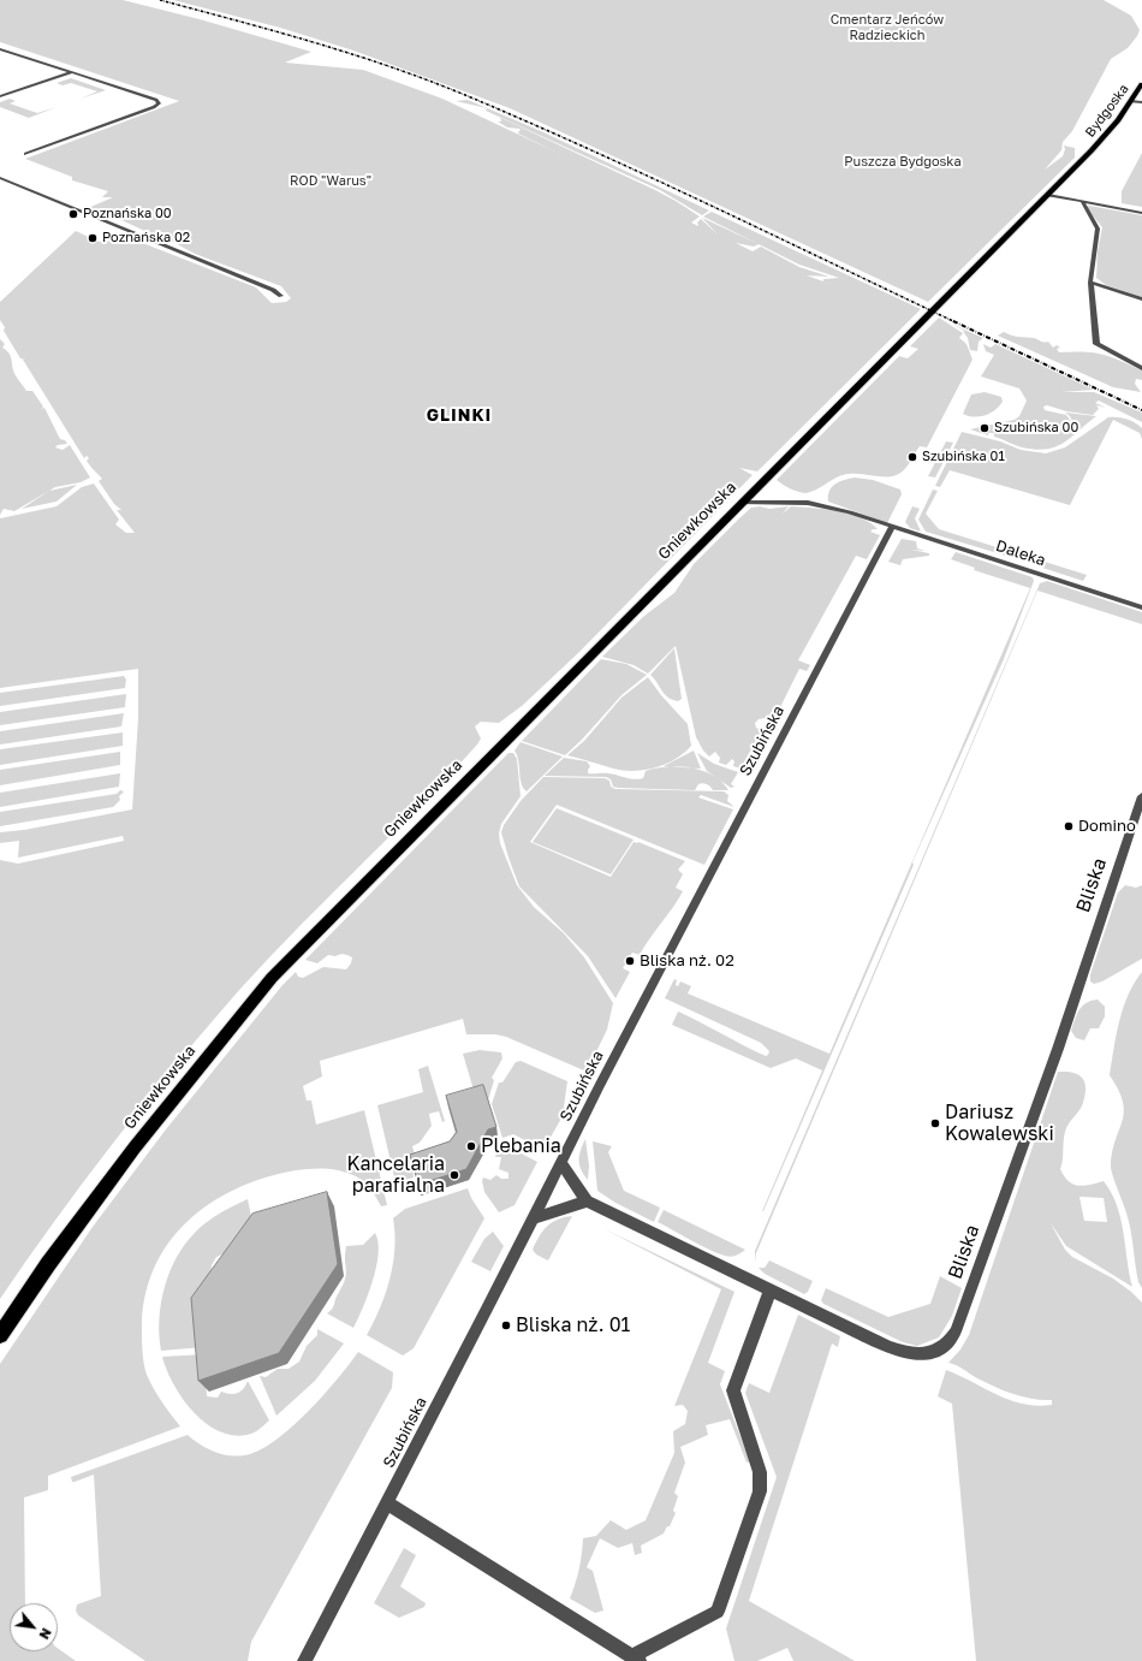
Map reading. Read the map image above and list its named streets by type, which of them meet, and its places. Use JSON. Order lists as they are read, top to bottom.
{
  "streets": {
    "main road": ["Bydgoska", "Gniewkowska"],
    "street": ["Daleka", "Szubińska", "Bliska"]
  },
  "crossings": [
    ["Bydgoska", "Gniewkowska"],
    ["Gniewkowska", "Daleka"],
    ["Daleka", "Szubińska"]
  ],
  "districts": ["GLINKI"],
  "parks": ["Cmentarz Jeńców Radzieckich", "Puszcza Bydgoska", "ROD \"Warus\""],
  "places": [
    "Poznańska 00",
    "Poznańska 02",
    "Szubińska 00",
    "Szubińska 01",
    "Domino",
    "Bliska nż. 02",
    "Dariusz Kowalewski",
    "Plebania",
    "Kancelaria parafialna",
    "Bliska nż. 01"
  ],
  "north": "bottom right"
}
